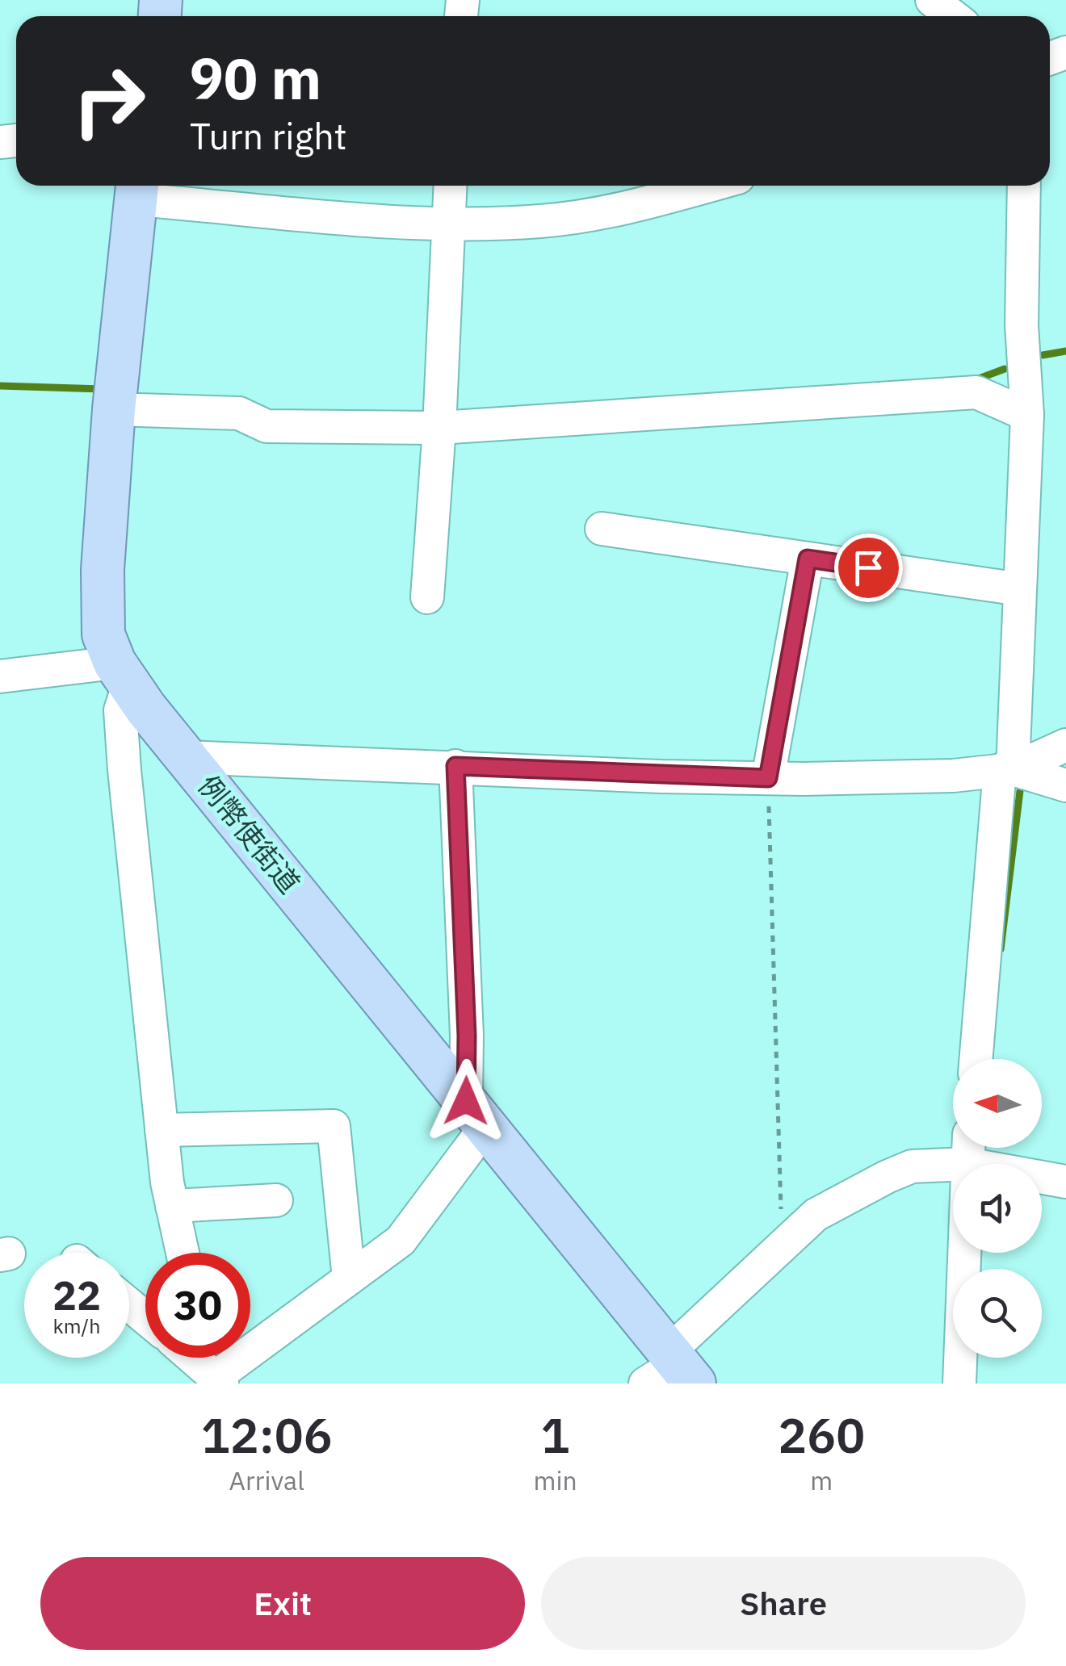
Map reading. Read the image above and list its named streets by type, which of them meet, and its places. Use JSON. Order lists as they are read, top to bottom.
{
  "streets": {
    "main road": ["例幣使街道"]
  },
  "north": "left",
  "page": {
    "turn": ["90 m", "Turn right"],
    "speed": "22 km/h",
    "limit": "30",
    "eta": [
      "12:06",
      "Arrival",
      "1",
      "min",
      "260",
      "m"
    ],
    "buttons": ["Exit", "Share"]
  }
}
